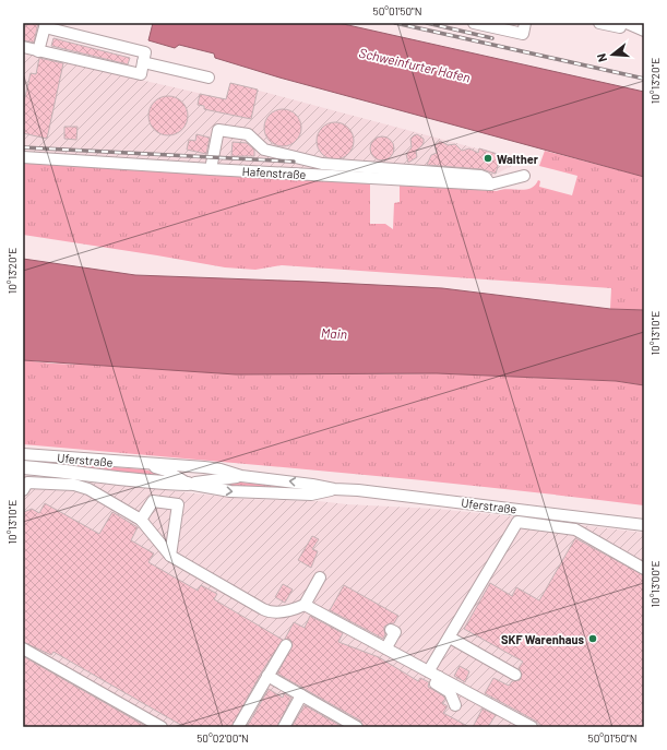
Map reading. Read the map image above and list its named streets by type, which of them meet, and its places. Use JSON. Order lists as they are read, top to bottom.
{
  "streets": {
    "street": ["Hafenstraße", "Uferstraße"]
  },
  "water": ["Schweinfurter Hafen", "Main"],
  "places": ["Walther", "SKF Warenhaus"],
  "north": "left",
  "coordinates": [
    "50°01'50\"N",
    "10°13'20\"E",
    "10°13'10\"E",
    "10°13'00\"E",
    "50°02'00\"N"
  ]
}
